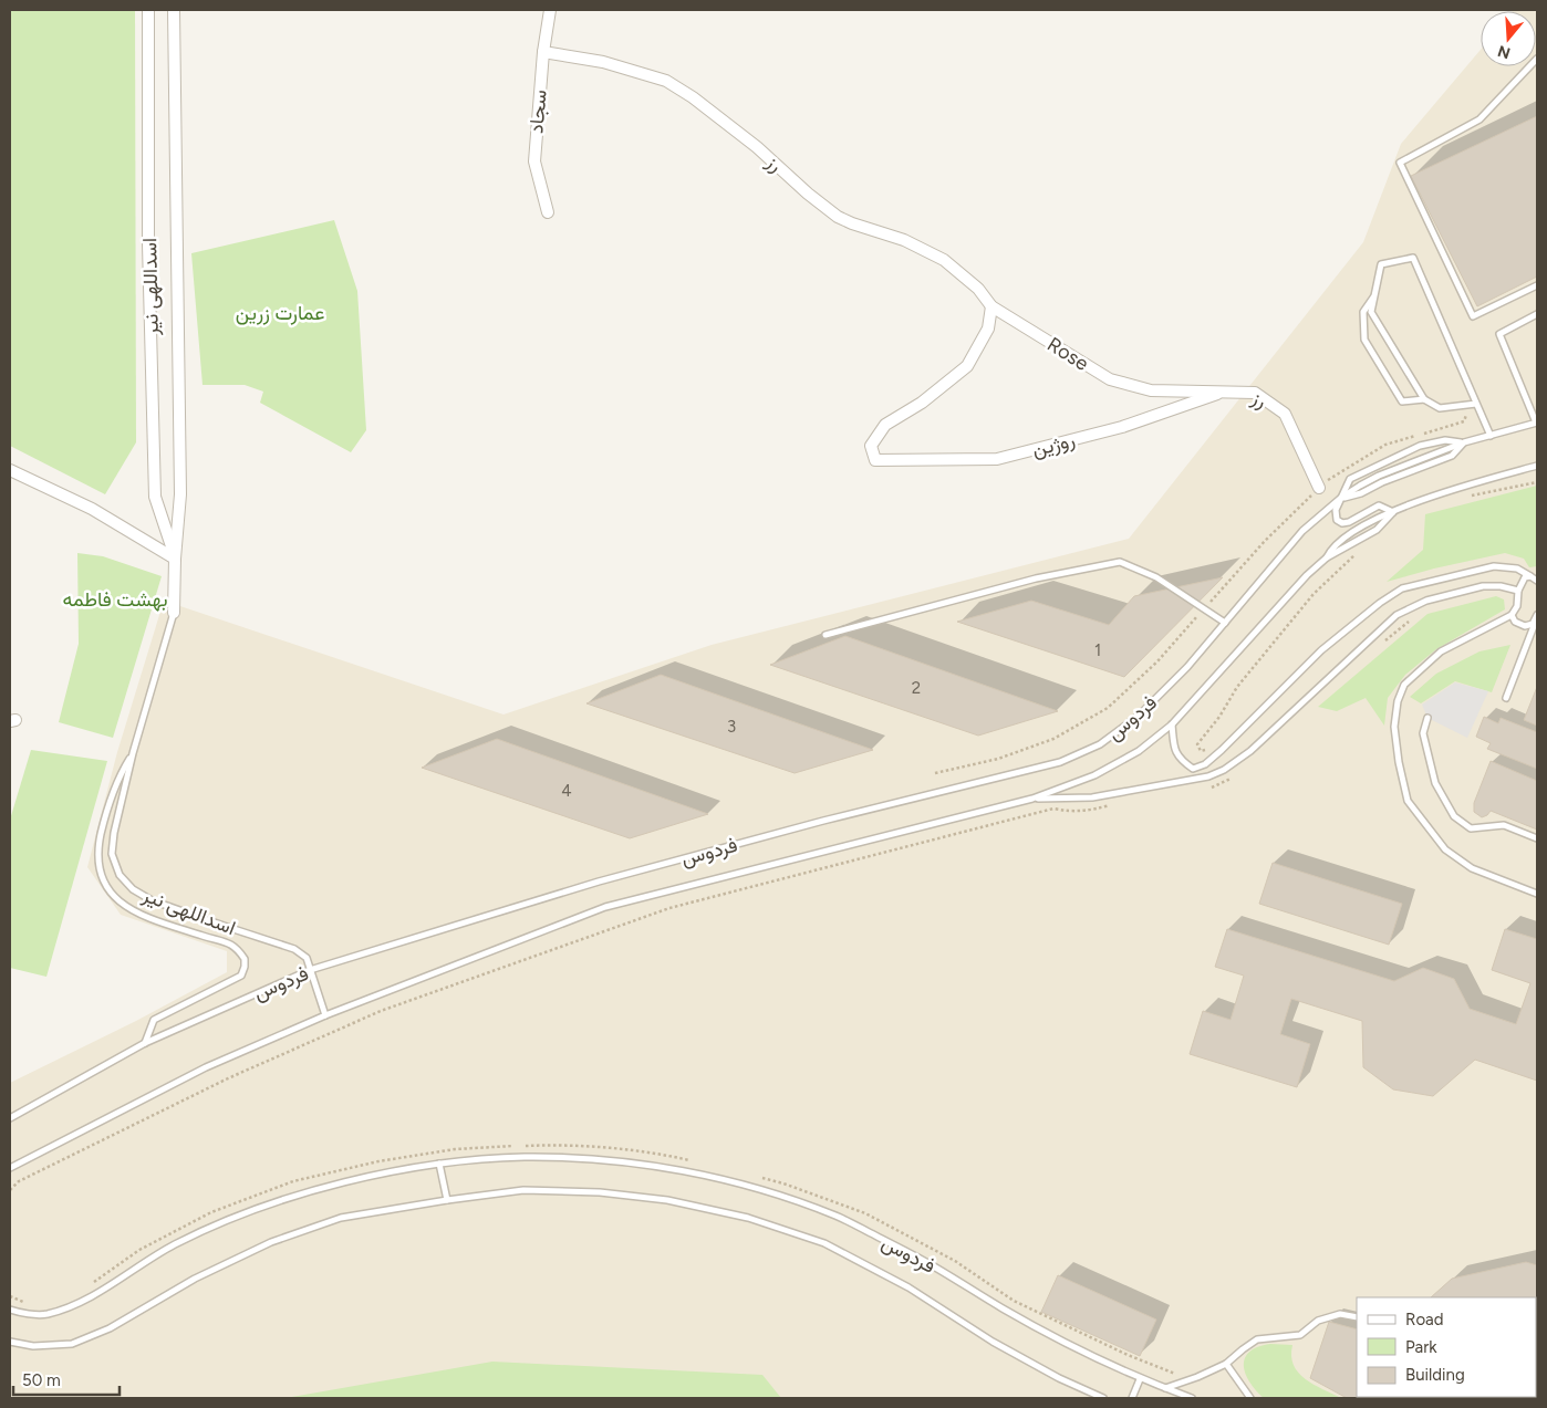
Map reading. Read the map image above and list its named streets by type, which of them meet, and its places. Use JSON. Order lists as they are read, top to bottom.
{
  "streets": {
    "street": [
      "سجاد",
      "رز",
      "اسداللهی نیر",
      "Rose",
      "روژین"
    ],
    "lane": ["فردوس"]
  },
  "crossings": [
    ["سجاد", "رز"],
    ["رز", "Rose"],
    ["رز", "روژین"],
    ["اسداللهی نیر", "فردوس"],
    ["Rose", "روژین"]
  ],
  "parks": ["عمارت زرین", "بهشت فاطمه"],
  "house_numbers": [
    "1",
    "2",
    "3",
    "4"
  ],
  "legend": ["Road", "Park", "Building"],
  "scale_bar": "50 m",
  "north": "bottom"
}
